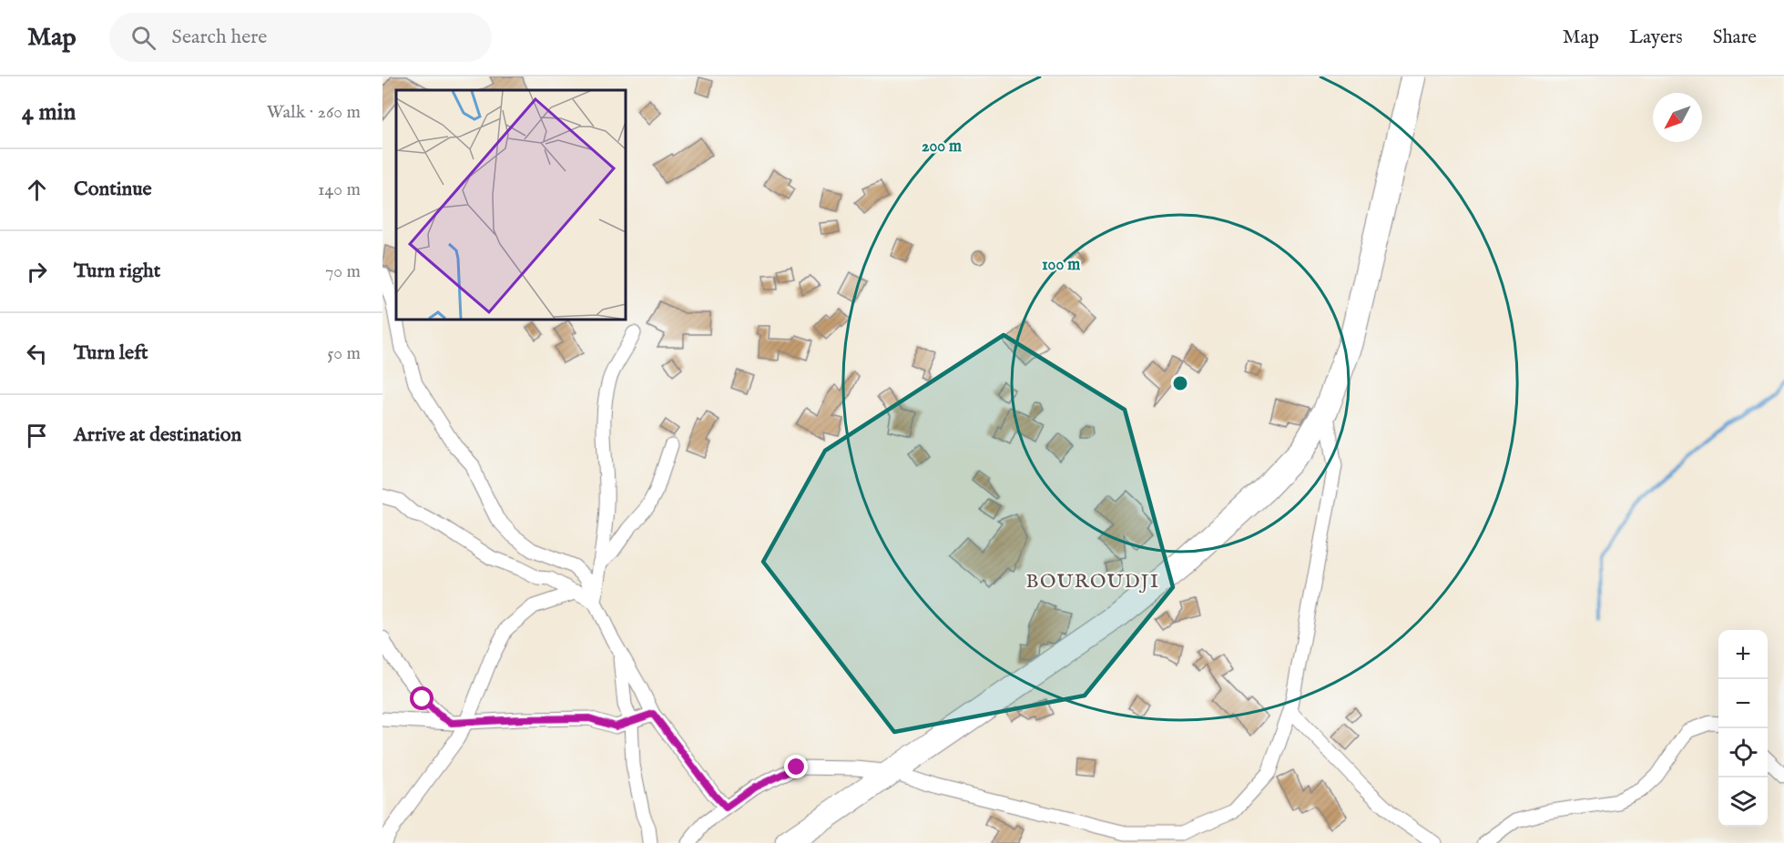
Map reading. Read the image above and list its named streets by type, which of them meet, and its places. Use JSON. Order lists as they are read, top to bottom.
{
  "districts": ["BOUROUDJI"],
  "north": "bottom left",
  "page": {
    "header": "Map",
    "search": "Search here",
    "nav": ["Map", "Layers", "Share"],
    "heading": ["4 min", "Walk · 260 m"],
    "list": [
      ["Continue", "140 m"],
      ["Turn right", "70 m"],
      ["Turn left", "50 m"],
      "Arrive at destination"
    ],
    "map_buttons": ["+", "−"]
  },
  "rings": ["200 m", "100 m"]
}
